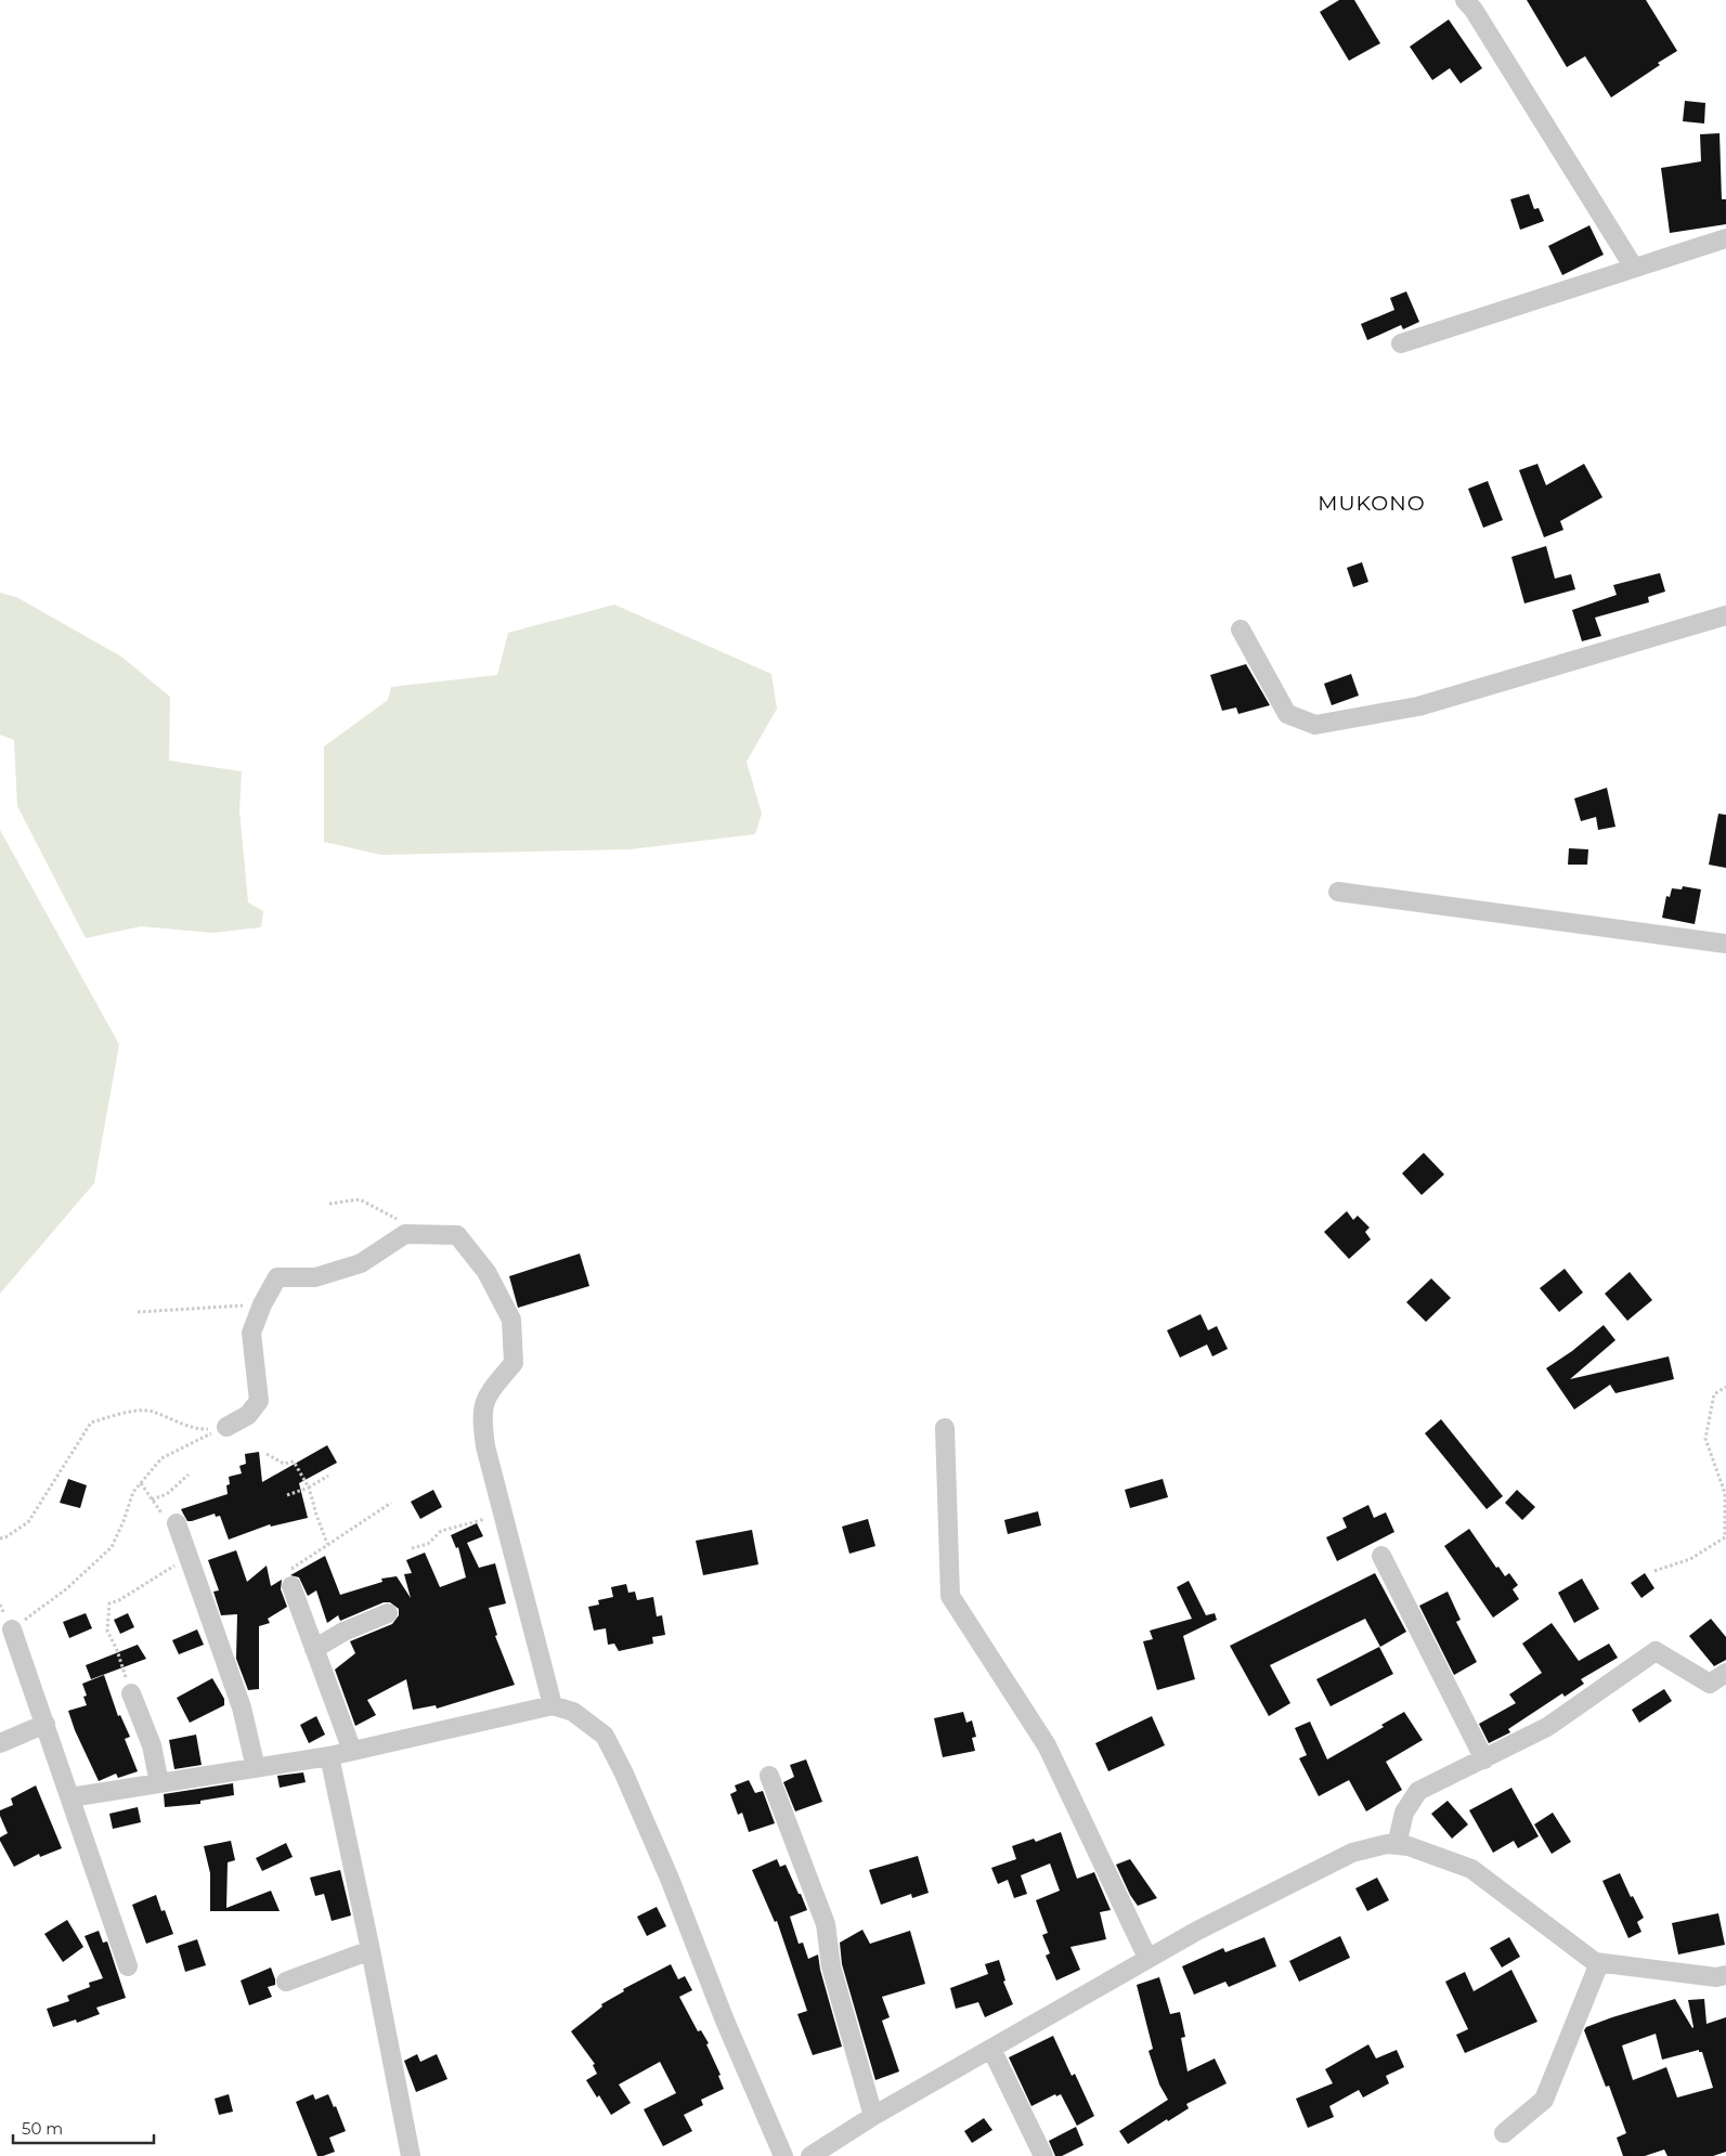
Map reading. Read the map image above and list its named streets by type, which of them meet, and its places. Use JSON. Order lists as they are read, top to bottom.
{
  "districts": ["MUKONO"],
  "scale_bar": "50 m"
}
